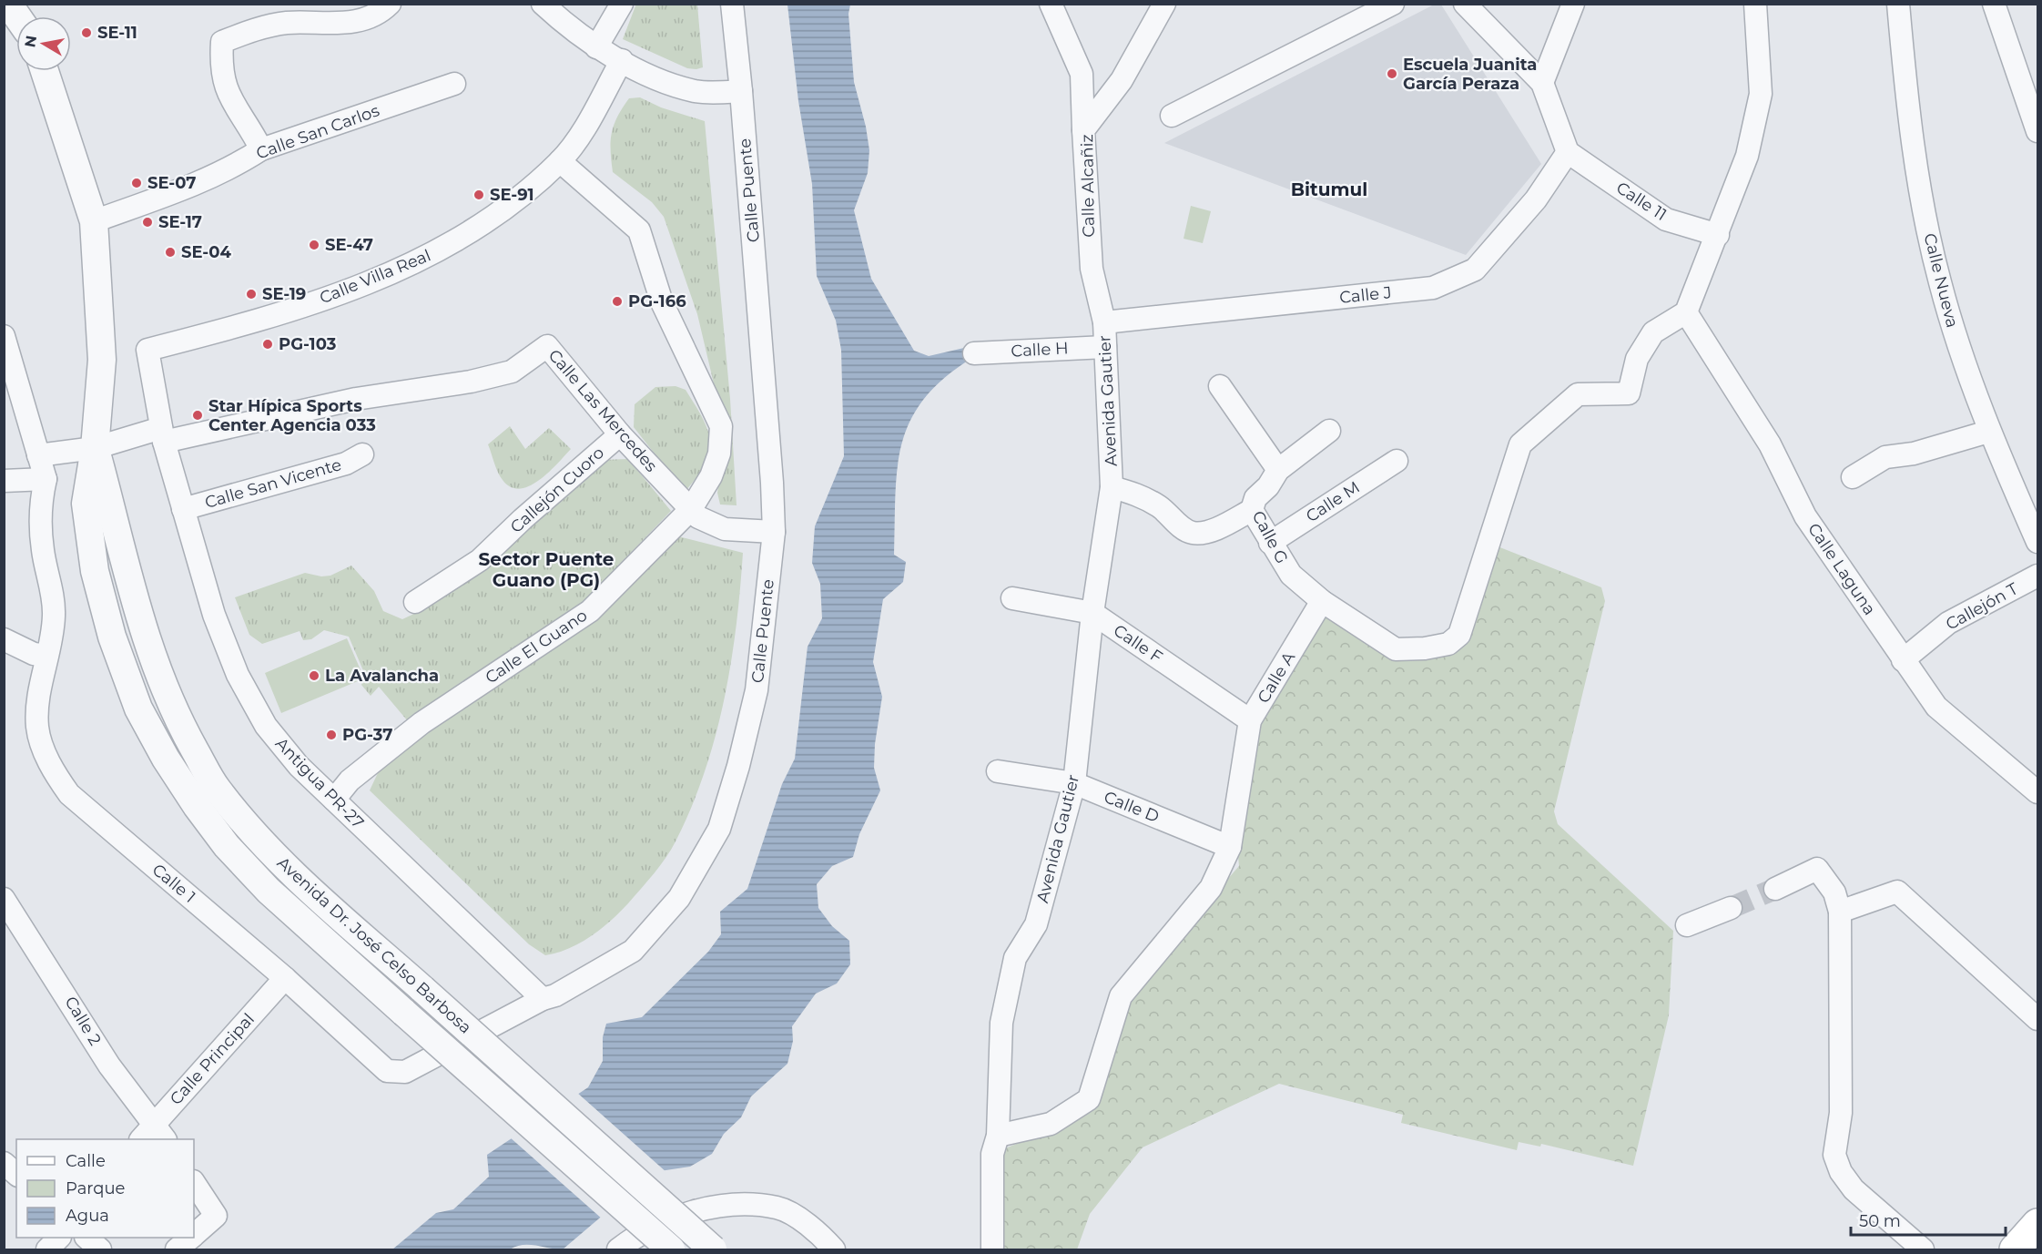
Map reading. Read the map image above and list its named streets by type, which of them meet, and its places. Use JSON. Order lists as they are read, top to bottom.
{
  "streets": {
    "street": [
      "Calle San Carlos",
      "Calle Alcañiz",
      "Calle Puente",
      "Calle 11",
      "Calle Villa Real",
      "Calle Nueva",
      "Calle J",
      "Calle H",
      "Avenida Gautier",
      "Calle Las Mercedes",
      "Calle San Vicente",
      "Callejón Cuoro",
      "Calle M",
      "Calle G",
      "Calle Laguna",
      "Callejón T",
      "Calle F",
      "Calle El Guano",
      "Calle A",
      "Antigua PR-27",
      "Calle D",
      "Calle 1",
      "Avenida Dr. José Celso Barbosa",
      "Calle 2",
      "Calle Principal"
    ]
  },
  "crossings": [
    ["Calle San Carlos", "Avenida Dr. José Celso Barbosa"],
    ["Calle Alcañiz", "Calle J"],
    ["Calle Alcañiz", "Avenida Gautier"],
    ["Calle Puente", "Calle Las Mercedes"],
    ["Calle Puente", "Antigua PR-27"],
    ["Calle Puente", "Calle 1"],
    ["Calle 11", "Calle J"],
    ["Calle Villa Real", "Calle El Guano"],
    ["Calle Villa Real", "Antigua PR-27"],
    ["Calle J", "Avenida Gautier"],
    ["Calle H", "Avenida Gautier"],
    ["Avenida Gautier", "Calle F"],
    ["Avenida Gautier", "Calle A"],
    ["Avenida Gautier", "Calle D"],
    ["Calle Las Mercedes", "Callejón Cuoro"],
    ["Calle Las Mercedes", "Calle El Guano"],
    ["Calle Las Mercedes", "Antigua PR-27"],
    ["Calle San Vicente", "Antigua PR-27"],
    ["Calle M", "Calle G"],
    ["Calle G", "Calle A"],
    ["Calle Laguna", "Callejón T"],
    ["Calle F", "Calle A"],
    ["Calle El Guano", "Antigua PR-27"],
    ["Calle A", "Calle D"],
    ["Calle 1", "Calle Principal"],
    ["Calle 2", "Calle Principal"]
  ],
  "districts": ["Bitumul", "Sector Puente Guano (PG)"],
  "places": [
    "SE-11",
    "Escuela Juanita García Peraza",
    "SE-07",
    "SE-91",
    "SE-17",
    "SE-47",
    "SE-04",
    "SE-19",
    "PG-166",
    "PG-103",
    "Star Hípica Sports Center Agencia 033",
    "La Avalancha",
    "PG-37"
  ],
  "legend": ["Calle", "Parque", "Agua"],
  "scale_bar": "50 m",
  "north": "left"
}
